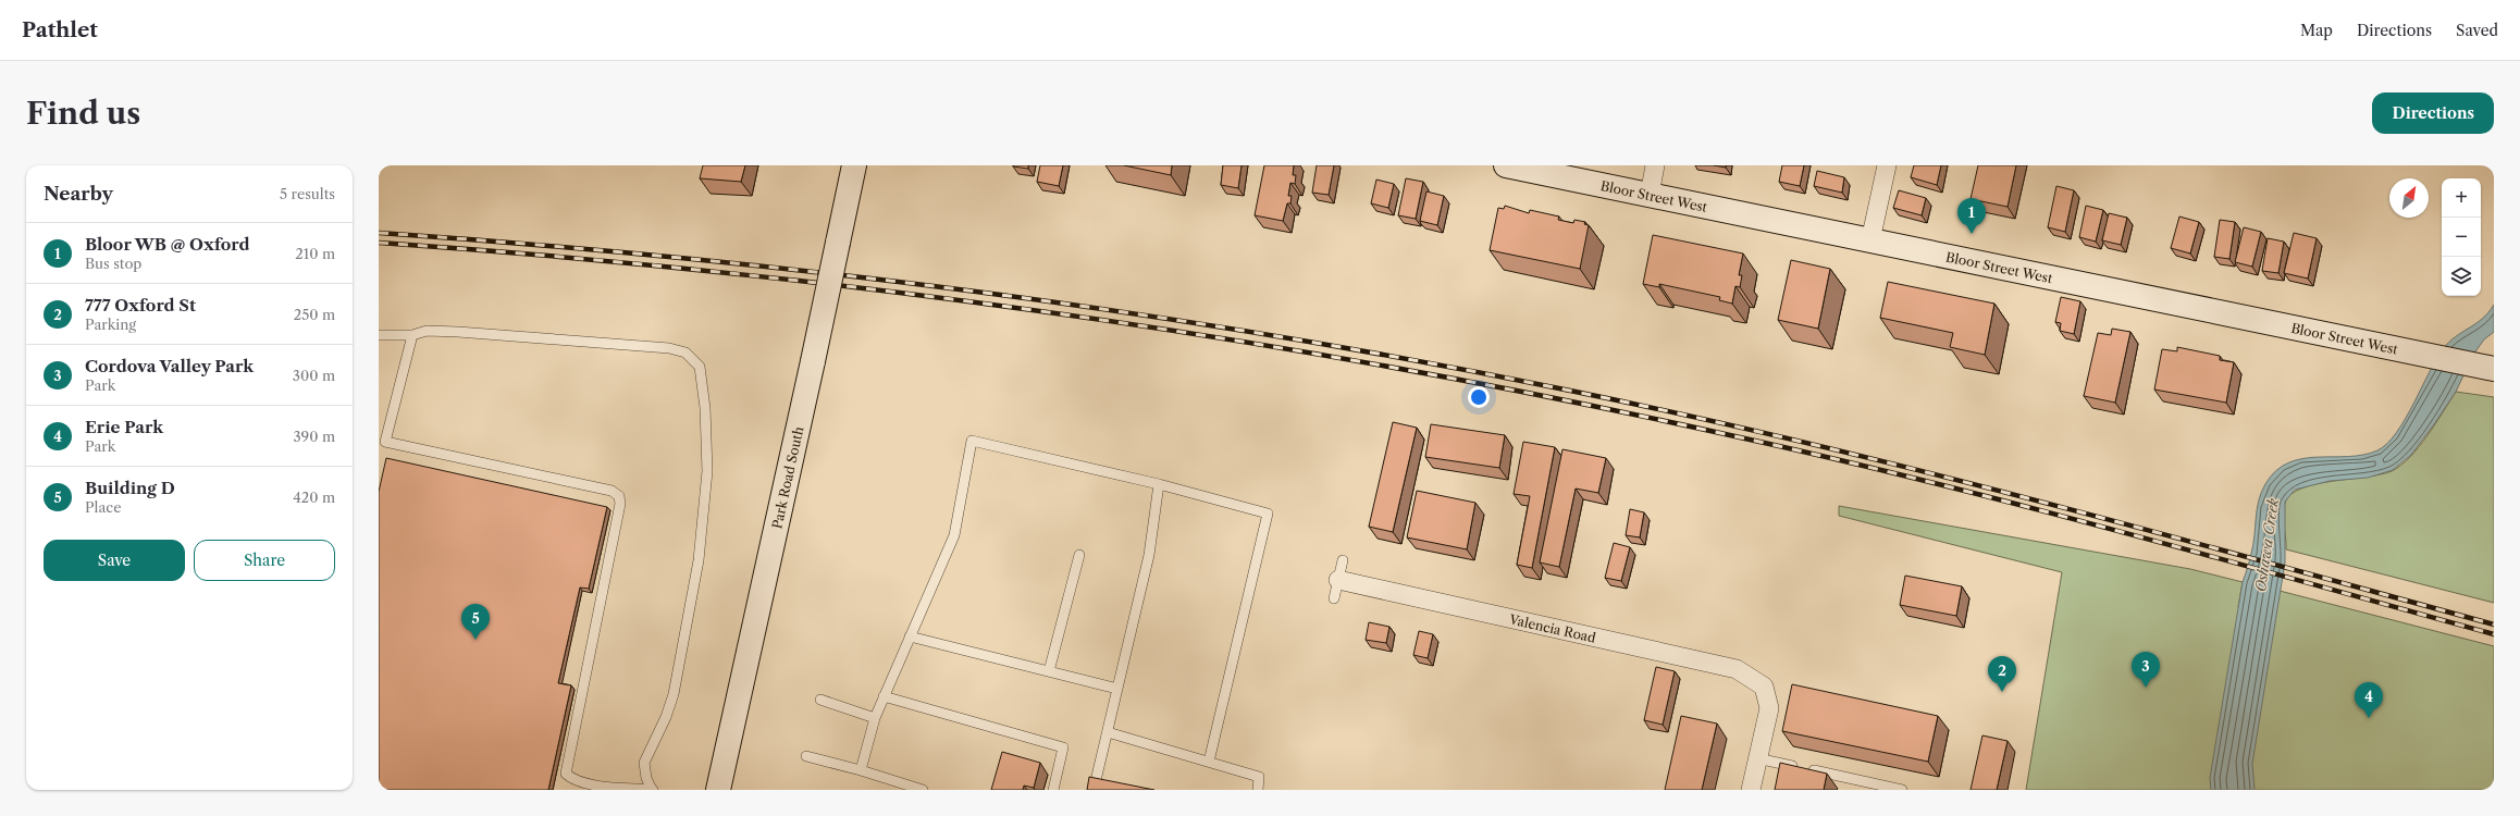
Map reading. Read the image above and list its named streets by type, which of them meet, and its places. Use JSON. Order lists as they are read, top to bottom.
{
  "streets": {
    "main road": ["Bloor Street West", "Park Road South"],
    "street": ["Valencia Road"]
  },
  "water": ["Oshawa Creek"],
  "north": "top right",
  "page": {
    "header": "Pathlet",
    "nav": ["Map", "Directions", "Saved"],
    "buttons": [
      "Directions",
      ["Save", "Share"]
    ],
    "title": "Find us",
    "heading": ["Nearby", "5 results"],
    "map_buttons": ["+", "−"],
    "pins": [
      "1",
      "5",
      "3",
      "2",
      "4"
    ],
    "list": [
      {
        "mark": "1",
        "name": "Bloor WB @ Oxford",
        "note": "Bus stop",
        "value": "210 m"
      },
      {
        "mark": "2",
        "name": "777 Oxford St",
        "note": "Parking",
        "value": "250 m"
      },
      {
        "mark": "3",
        "name": "Cordova Valley Park",
        "note": "Park",
        "value": "300 m"
      },
      {
        "mark": "4",
        "name": "Erie Park",
        "note": "Park",
        "value": "390 m"
      },
      {
        "mark": "5",
        "name": "Building D",
        "note": "Place",
        "value": "420 m"
      }
    ]
  }
}
